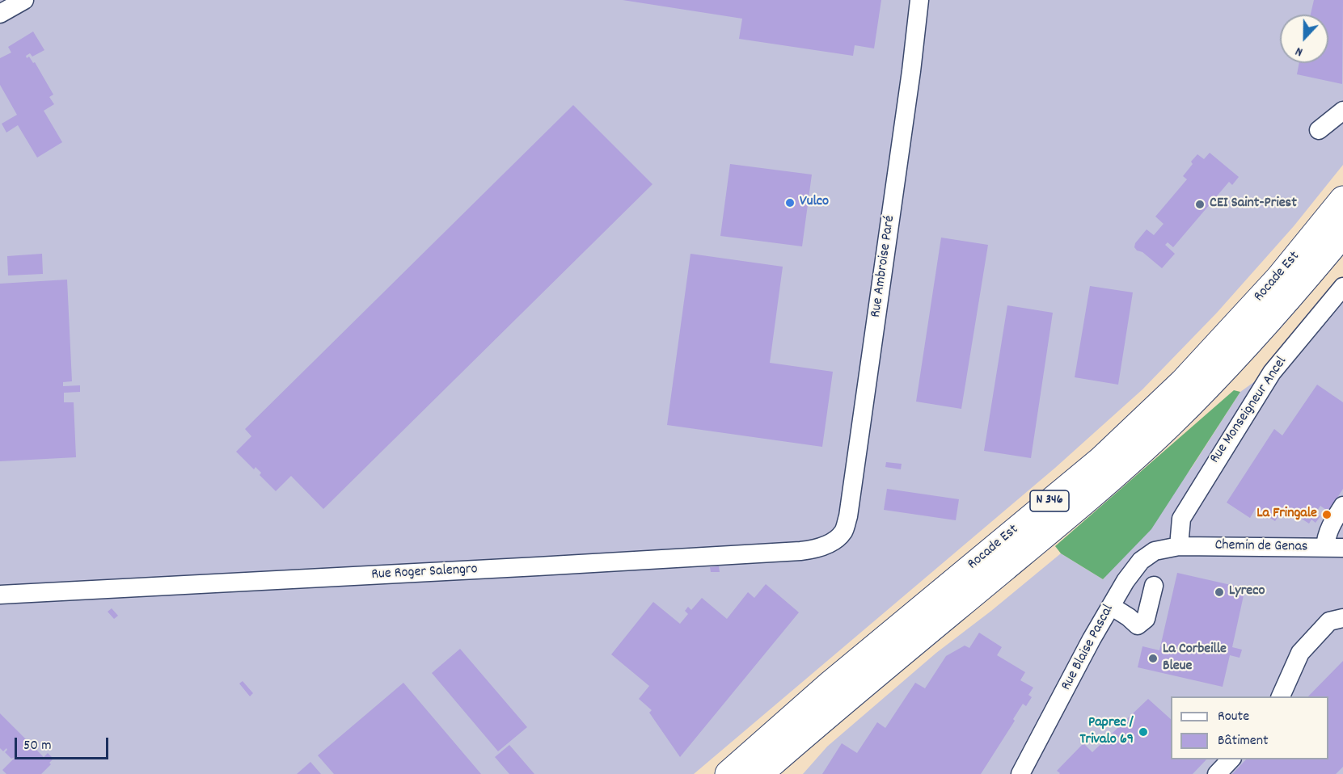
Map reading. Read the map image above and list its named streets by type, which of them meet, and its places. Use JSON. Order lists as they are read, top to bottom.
{
  "streets": {
    "highway": ["Rocade Est", "N 346"],
    "street": [
      "Rue Ambroise Paré",
      "Rue Monseigneur Ancel",
      "Chemin de Genas",
      "Rue Roger Salengro",
      "Rue Blaise Pascal"
    ]
  },
  "crossings": [
    ["Rue Ambroise Paré", "Rue Roger Salengro"],
    ["Rue Monseigneur Ancel", "Chemin de Genas"],
    ["Rue Monseigneur Ancel", "Rue Blaise Pascal"],
    ["Chemin de Genas", "Rue Blaise Pascal"]
  ],
  "places": [
    "Vulco",
    "CEI Saint-Priest",
    "La Fringale",
    "Lyreco",
    "La Corbeille Bleue",
    "Paprec / Trivalo 69"
  ],
  "legend": ["Route", "Bâtiment"],
  "scale_bar": "50 m",
  "north": "bottom"
}
